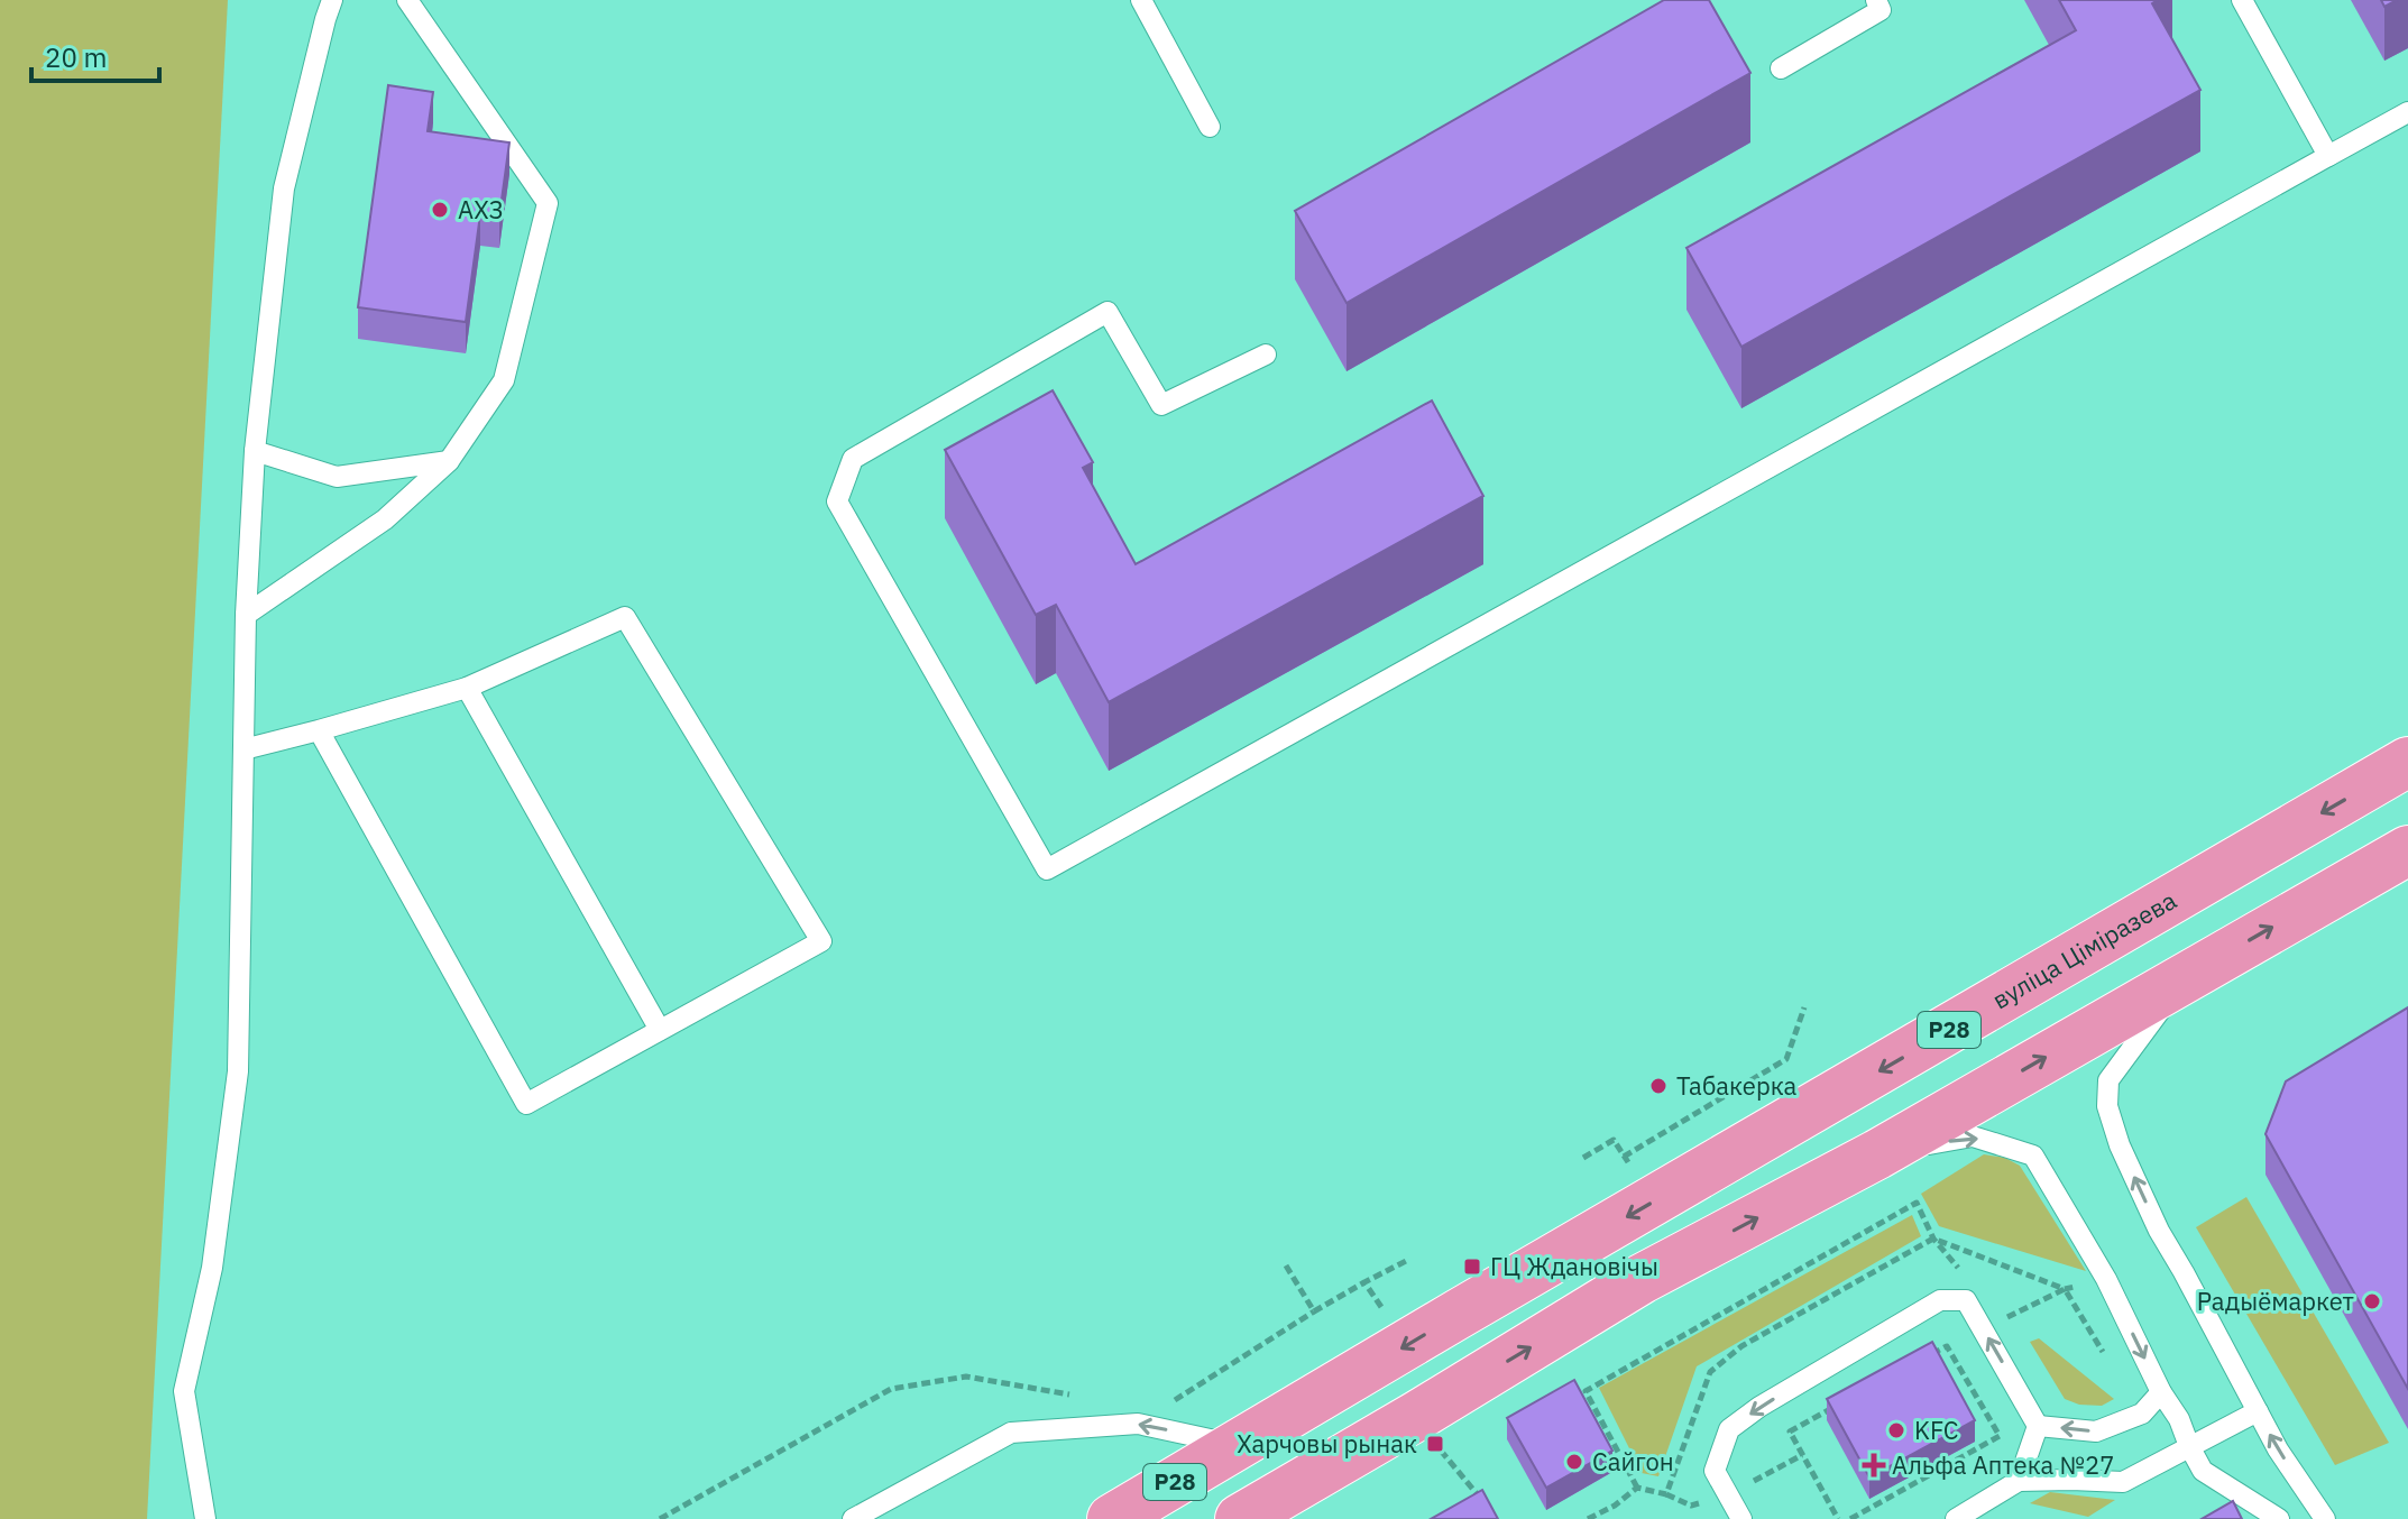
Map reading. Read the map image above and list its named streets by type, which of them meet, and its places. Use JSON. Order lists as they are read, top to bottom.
{
  "streets": {
    "main road": ["вуліца Ціміразева", "Р28"]
  },
  "places": {
    "other": [
      "АХЗ",
      "Табакерка",
      "Радыёмаркет",
      "KFC",
      "Сайгон"
    ],
    "transit": ["ГЦ Ждановічы", "Харчовы рынак"],
    "health": ["Альфа Аптека №27"]
  },
  "scale_bar": "20 m"
}
